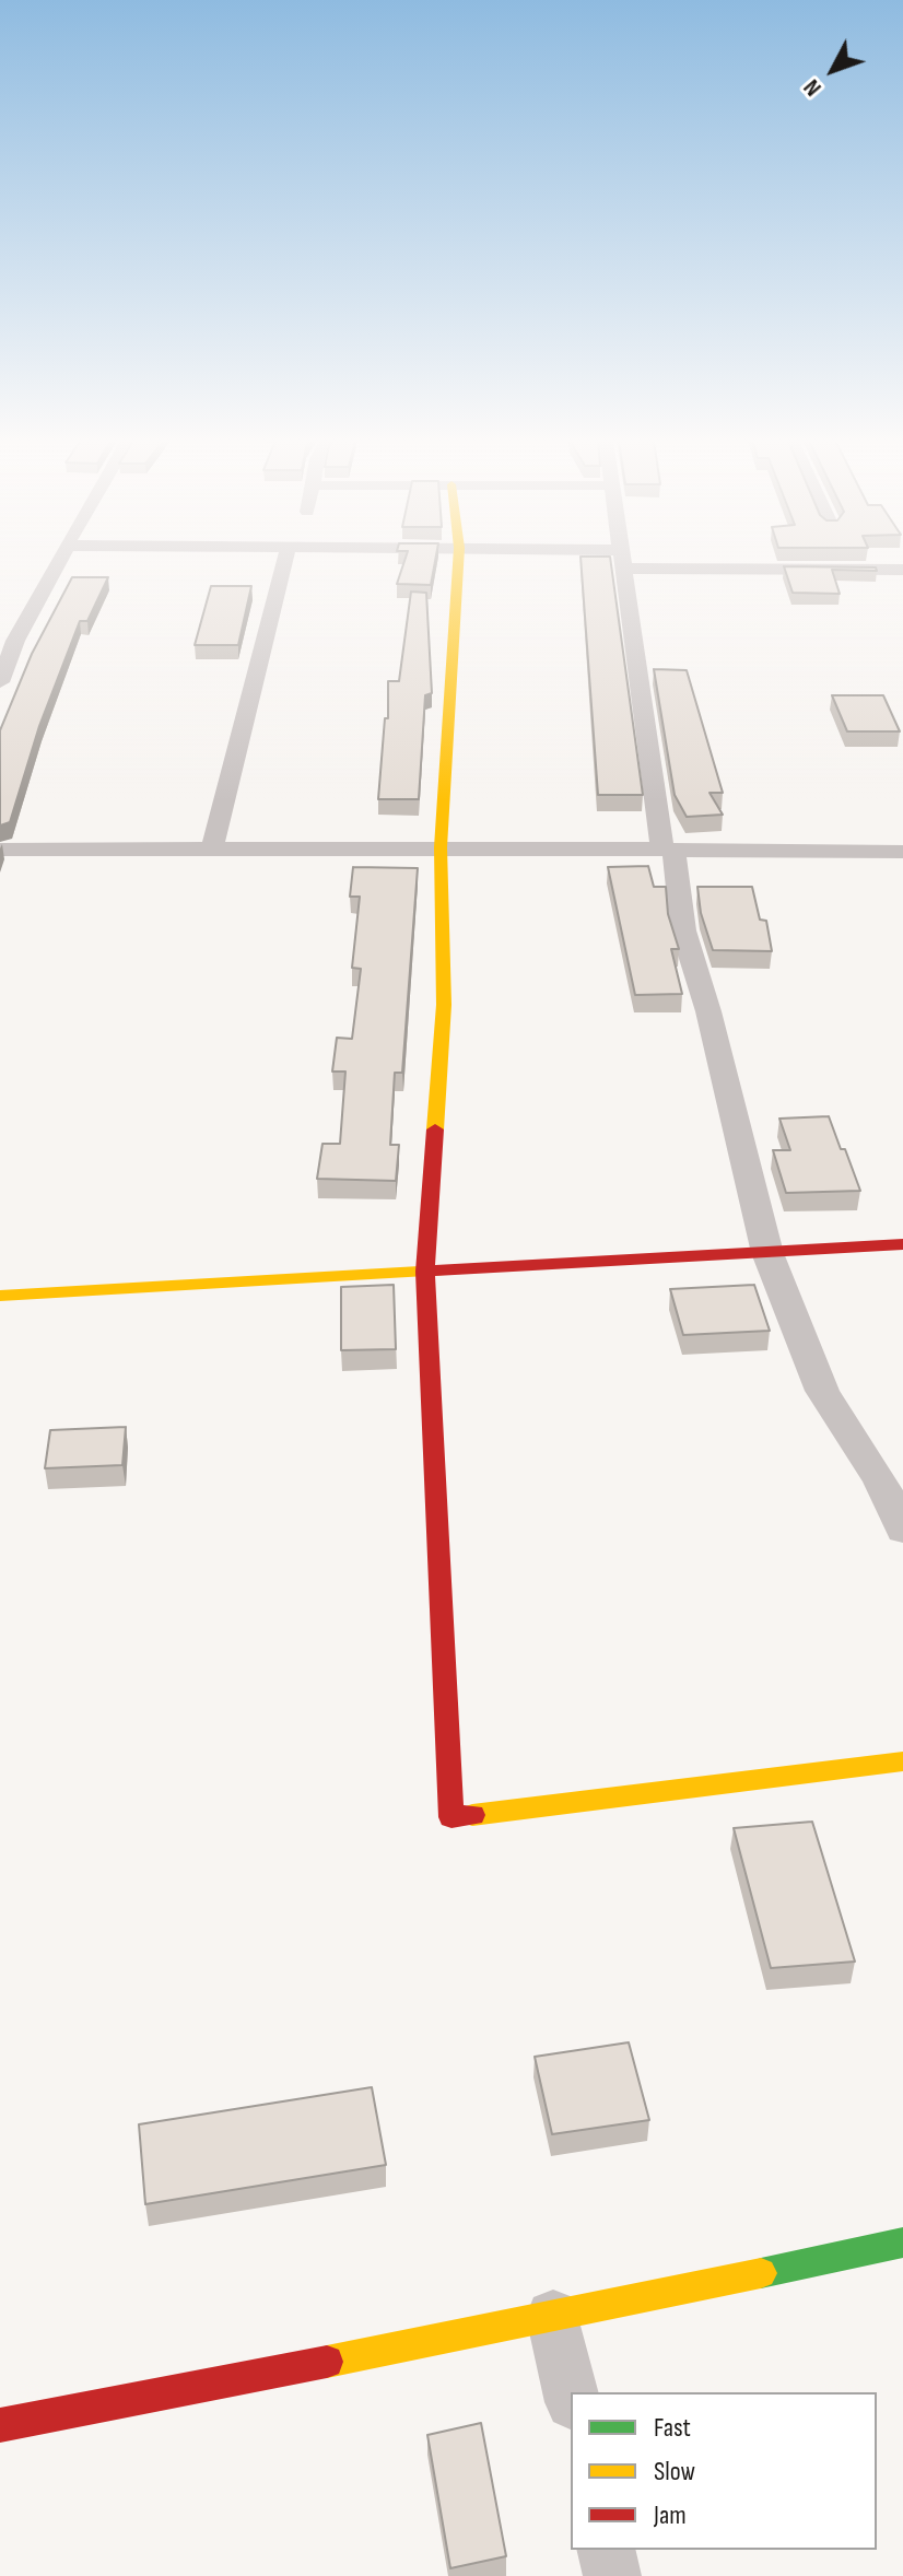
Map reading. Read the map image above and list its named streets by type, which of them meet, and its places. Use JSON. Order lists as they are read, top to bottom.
{
  "legend": ["Fast", "Slow", "Jam"],
  "north": "bottom left"
}
